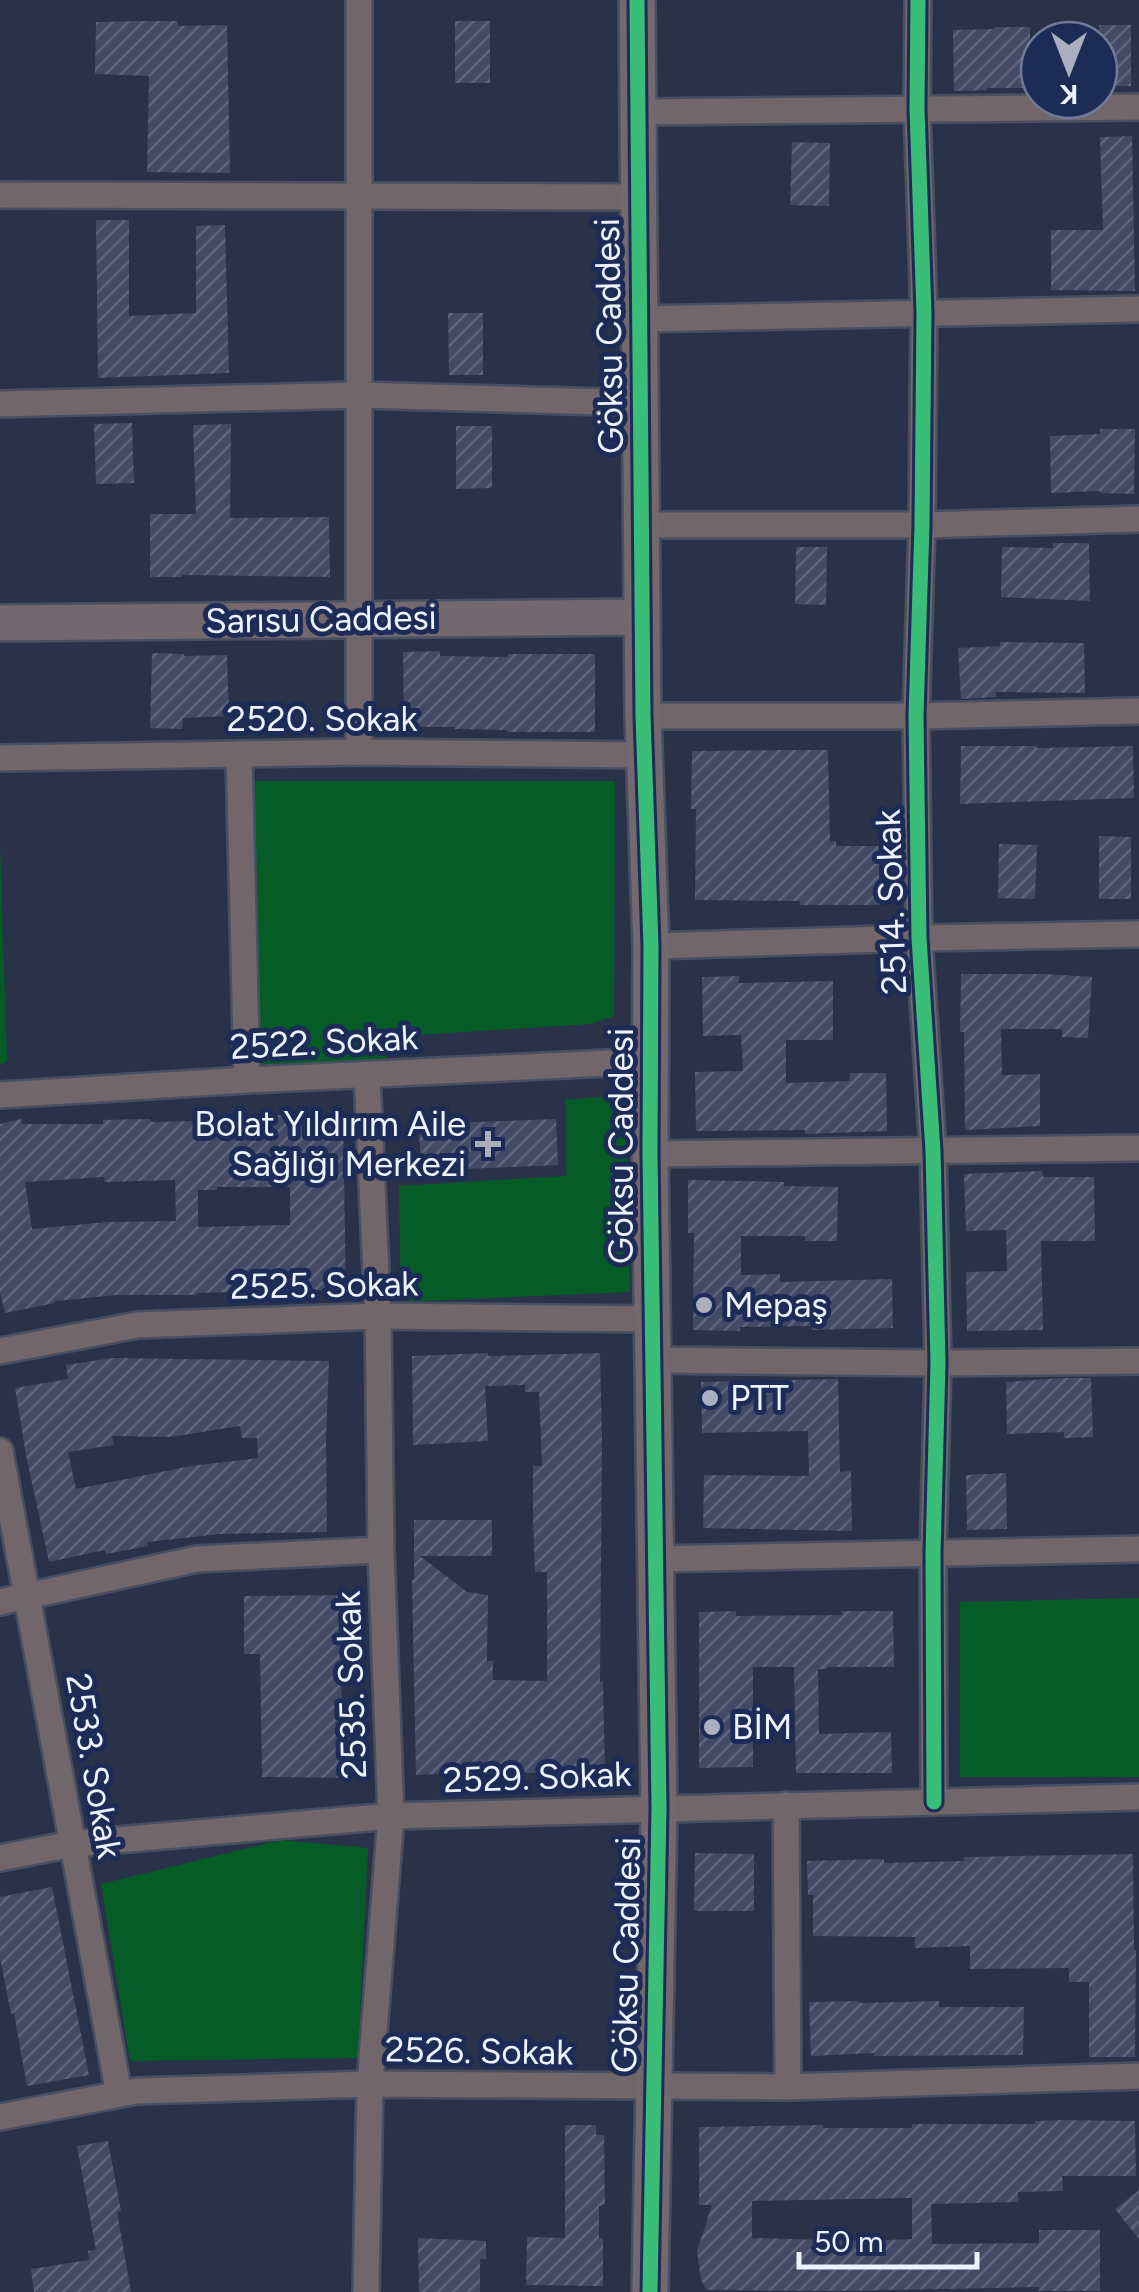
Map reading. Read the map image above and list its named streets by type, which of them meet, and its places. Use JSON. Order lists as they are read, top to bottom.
{
  "streets": {
    "street": [
      "Göksu Caddesi",
      "Sarısu Caddesi",
      "2520. Sokak",
      "2514. Sokak",
      "2522. Sokak",
      "2525. Sokak",
      "2535. Sokak",
      "2533. Sokak",
      "2529. Sokak",
      "2526. Sokak"
    ]
  },
  "crossings": [
    ["Göksu Caddesi", "Sarısu Caddesi"],
    ["Göksu Caddesi", "2520. Sokak"],
    ["Göksu Caddesi", "2522. Sokak"],
    ["Göksu Caddesi", "2525. Sokak"],
    ["Göksu Caddesi", "2529. Sokak"],
    ["Göksu Caddesi", "2526. Sokak"],
    ["2514. Sokak", "2529. Sokak"],
    ["2522. Sokak", "2535. Sokak"],
    ["2525. Sokak", "2535. Sokak"],
    ["2535. Sokak", "2529. Sokak"],
    ["2535. Sokak", "2526. Sokak"],
    ["2533. Sokak", "2529. Sokak"],
    ["2533. Sokak", "2526. Sokak"]
  ],
  "places": {
    "health": ["Bolat Yıldırım Aile Sağlığı Merkezi"],
    "other": ["Mepaş", "PTT", "BİM"]
  },
  "scale_bar": "50 m",
  "north": "bottom"
}
